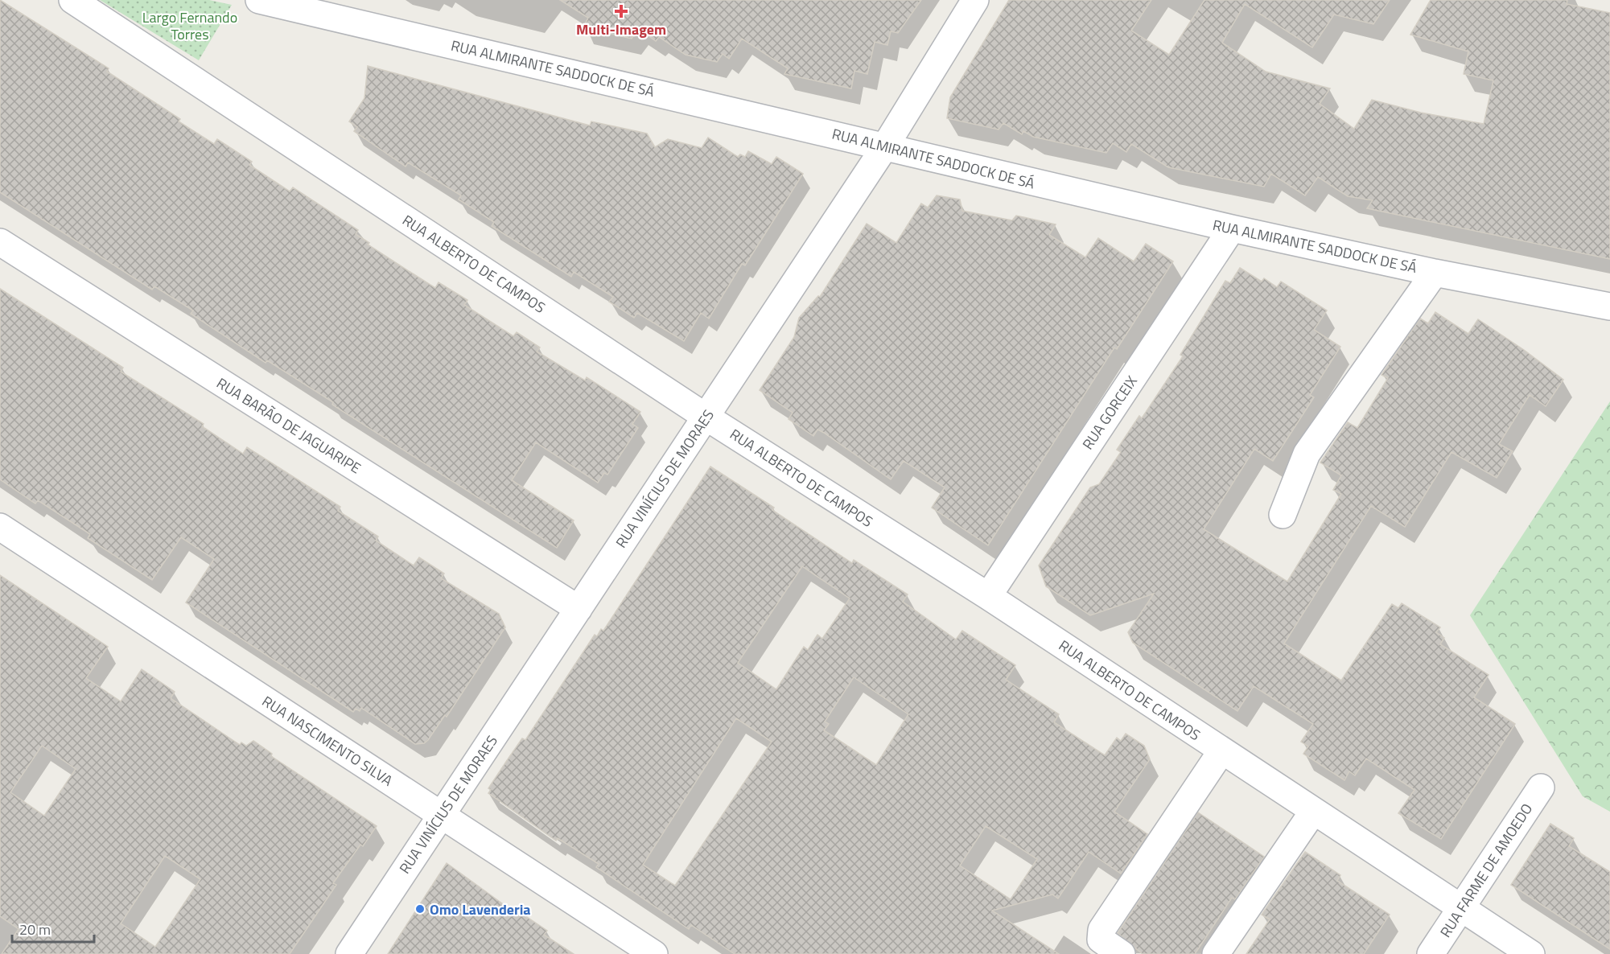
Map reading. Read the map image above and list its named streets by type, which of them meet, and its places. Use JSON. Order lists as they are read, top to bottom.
{
  "streets": {
    "street": [
      "RUA ALMIRANTE SADDOCK DE SÁ",
      "RUA ALBERTO DE CAMPOS",
      "RUA GORCEIX",
      "RUA BARÃO DE JAGUARIPE",
      "RUA VINÍCIUS DE MORAES",
      "RUA NASCIMENTO SILVA",
      "RUA FARME DE AMOEDO"
    ]
  },
  "crossings": [
    ["RUA ALMIRANTE SADDOCK DE SÁ", "RUA GORCEIX"],
    ["RUA ALMIRANTE SADDOCK DE SÁ", "RUA VINÍCIUS DE MORAES"],
    ["RUA ALBERTO DE CAMPOS", "RUA GORCEIX"],
    ["RUA ALBERTO DE CAMPOS", "RUA VINÍCIUS DE MORAES"],
    ["RUA ALBERTO DE CAMPOS", "RUA FARME DE AMOEDO"],
    ["RUA BARÃO DE JAGUARIPE", "RUA VINÍCIUS DE MORAES"],
    ["RUA VINÍCIUS DE MORAES", "RUA NASCIMENTO SILVA"]
  ],
  "parks": ["Largo Fernando Torres"],
  "places": {
    "health": ["Multi-Imagem"],
    "other": ["Omo Lavenderia"]
  },
  "scale_bar": "20 m"
}
